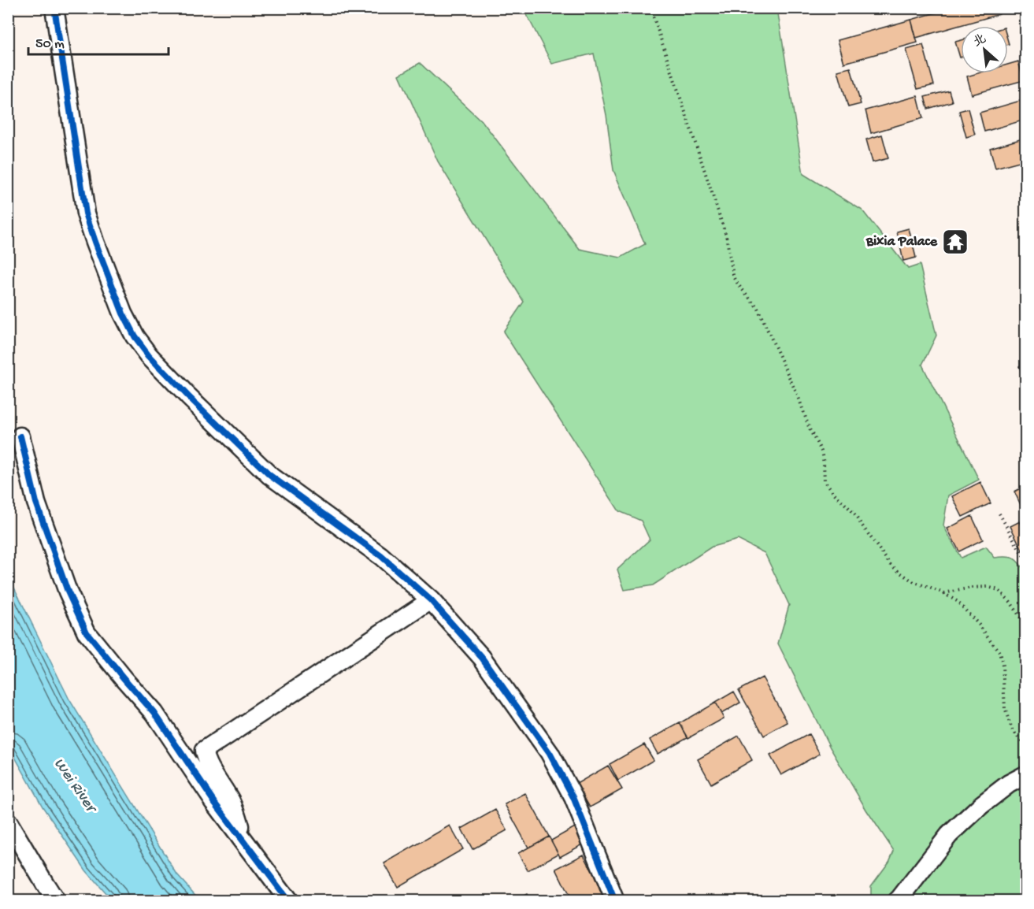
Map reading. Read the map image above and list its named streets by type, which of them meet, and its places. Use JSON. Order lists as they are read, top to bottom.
{
  "water": ["Wei River"],
  "places": {
    "temple": ["Bixia Palace"]
  },
  "scale_bar": "50 m",
  "north": "top left"
}
